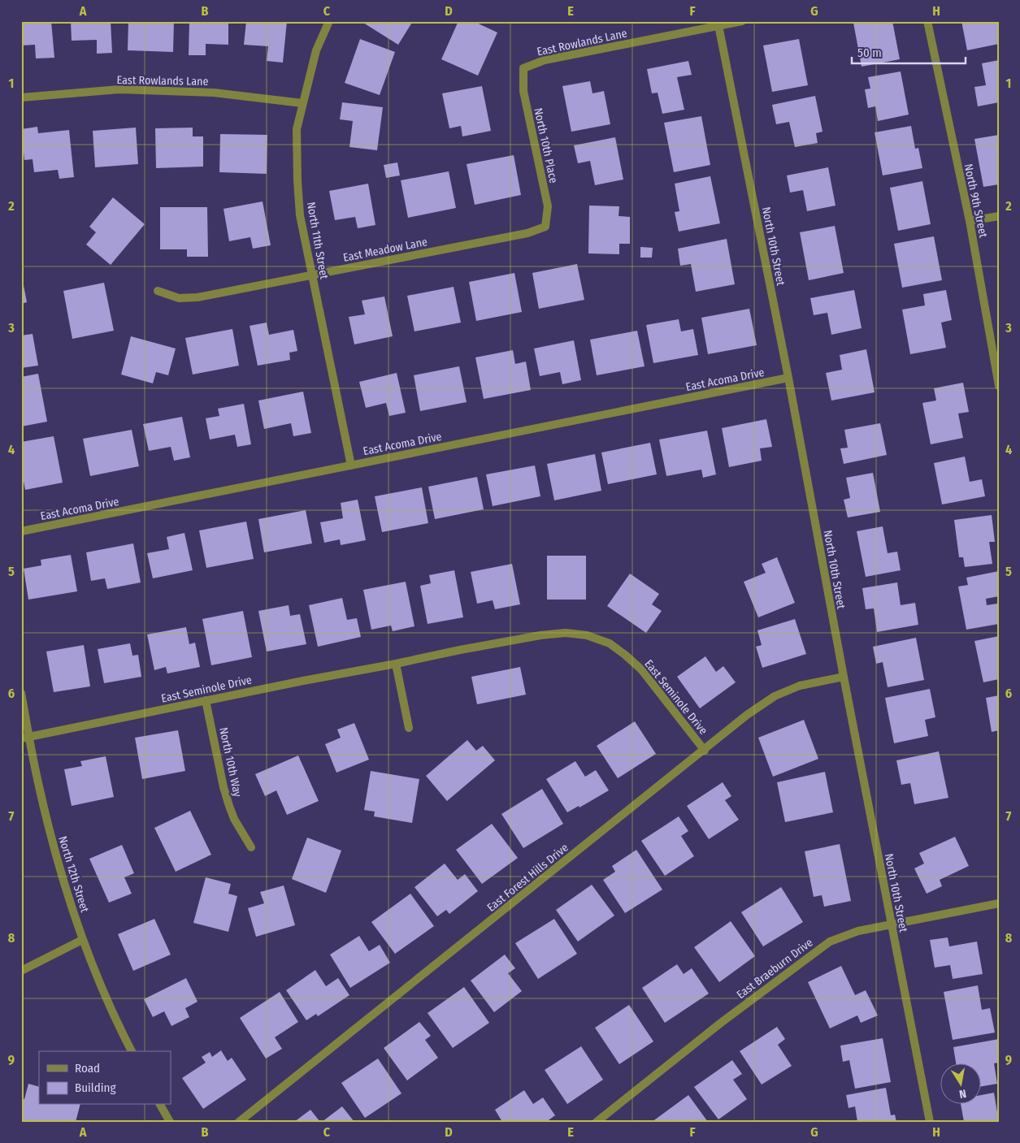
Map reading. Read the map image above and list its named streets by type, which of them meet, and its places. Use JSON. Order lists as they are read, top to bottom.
{
  "streets": {
    "street": [
      "East Rowlands Lane",
      "North 10th Place",
      "North 9th Street",
      "North 11th Street",
      "North 10th Street",
      "East Meadow Lane",
      "East Acoma Drive",
      "East Seminole Drive",
      "North 10th Way",
      "North 12th Street",
      "East Forest Hills Drive",
      "East Braeburn Drive"
    ]
  },
  "crossings": [
    ["East Rowlands Lane", "North 10th Place"],
    ["East Rowlands Lane", "North 11th Street"],
    ["East Rowlands Lane", "North 10th Street"],
    ["North 10th Place", "East Meadow Lane"],
    ["North 11th Street", "East Meadow Lane"],
    ["North 11th Street", "East Acoma Drive"],
    ["North 10th Street", "East Acoma Drive"],
    ["North 10th Street", "East Forest Hills Drive"],
    ["North 10th Street", "East Braeburn Drive"],
    ["East Seminole Drive", "North 10th Way"],
    ["East Seminole Drive", "North 12th Street"],
    ["East Seminole Drive", "East Forest Hills Drive"]
  ],
  "legend": ["Road", "Building"],
  "scale_bar": "50 m",
  "north": "bottom",
  "grid": {
    "columns": [
      "A",
      "B",
      "C",
      "D",
      "E",
      "F",
      "G",
      "H"
    ],
    "rows": [
      "1",
      "2",
      "3",
      "4",
      "5",
      "6",
      "7",
      "8",
      "9"
    ]
  }
}
